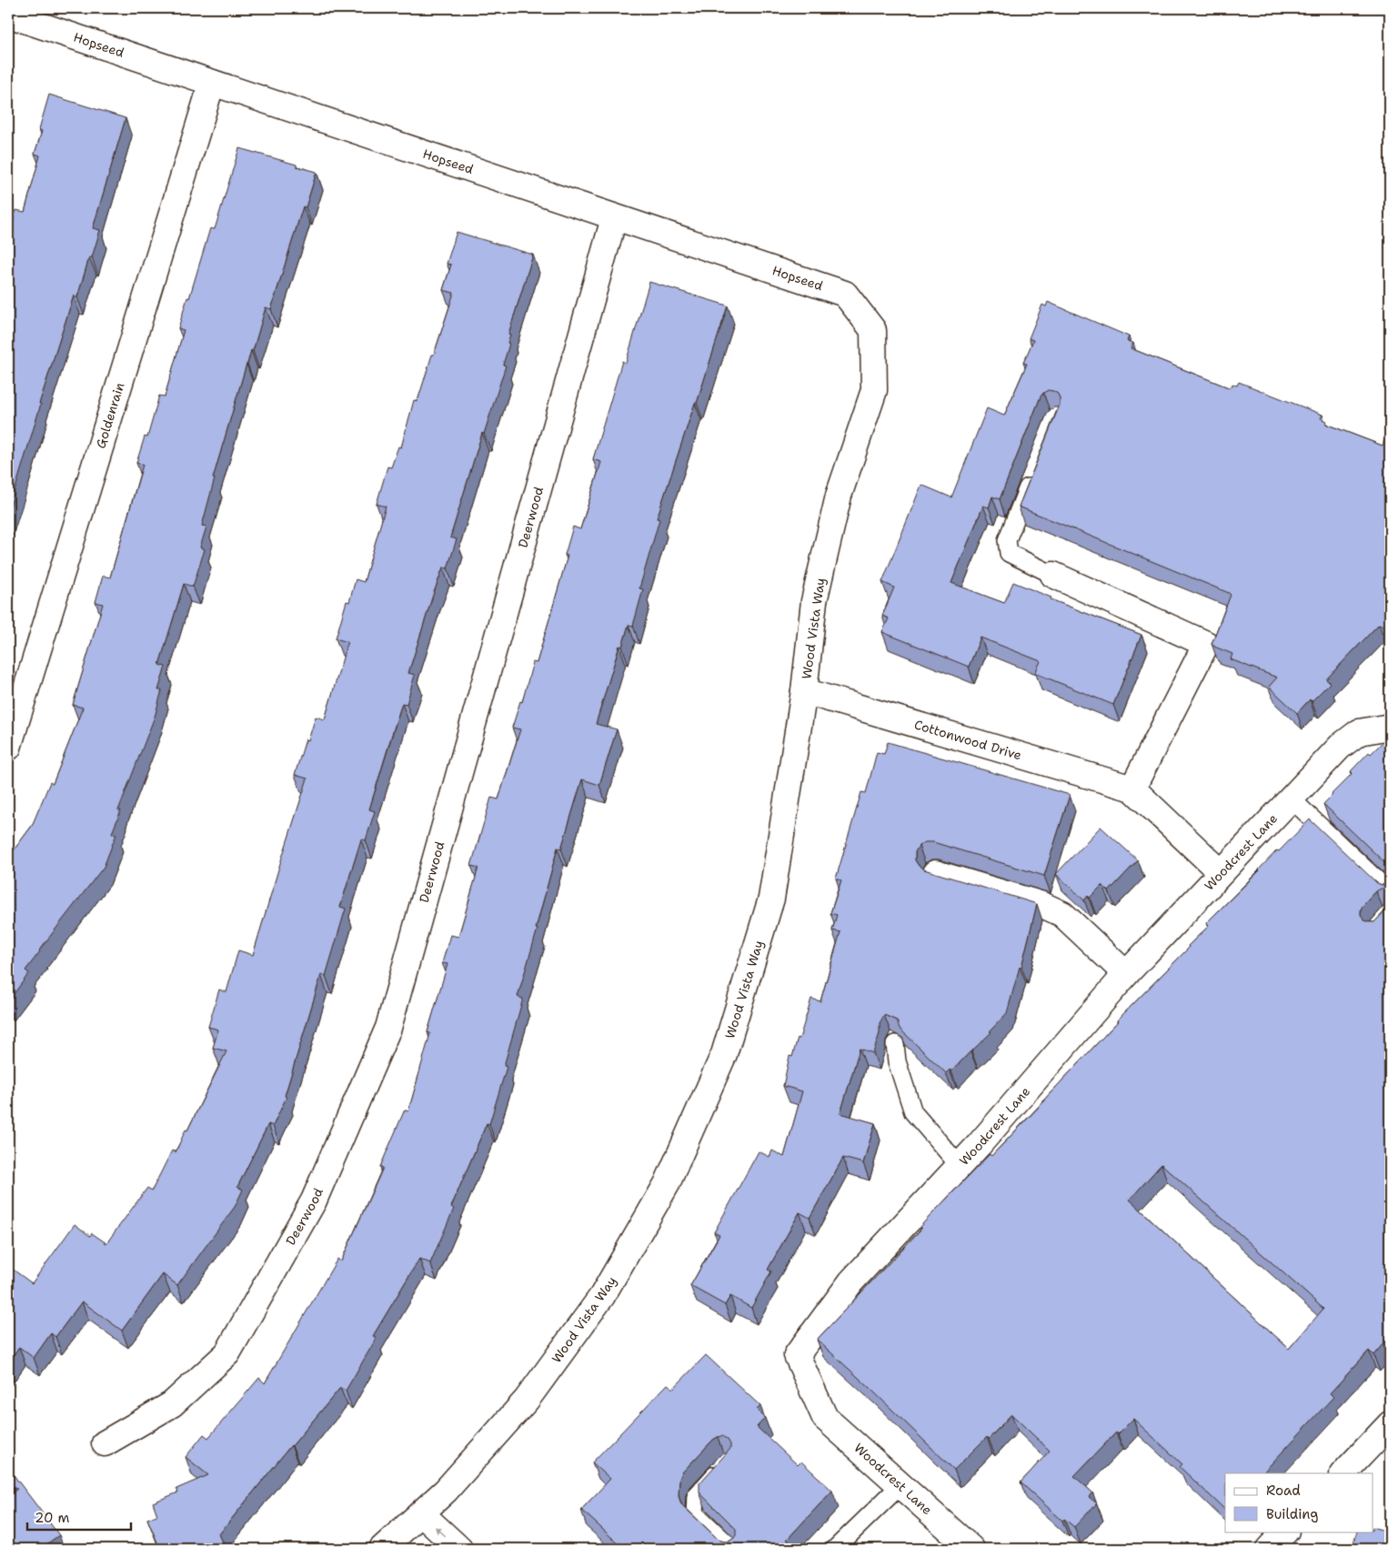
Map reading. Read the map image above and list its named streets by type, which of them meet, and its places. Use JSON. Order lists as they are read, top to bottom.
{
  "streets": {
    "street": [
      "Hopseed",
      "Goldenrain",
      "Deerwood",
      "Wood Vista Way",
      "Cottonwood Drive",
      "Woodcrest Lane"
    ]
  },
  "crossings": [
    ["Hopseed", "Goldenrain"],
    ["Hopseed", "Deerwood"],
    ["Hopseed", "Wood Vista Way"],
    ["Wood Vista Way", "Cottonwood Drive"],
    ["Cottonwood Drive", "Woodcrest Lane"]
  ],
  "legend": ["Road", "Building"],
  "scale_bar": "20 m"
}
